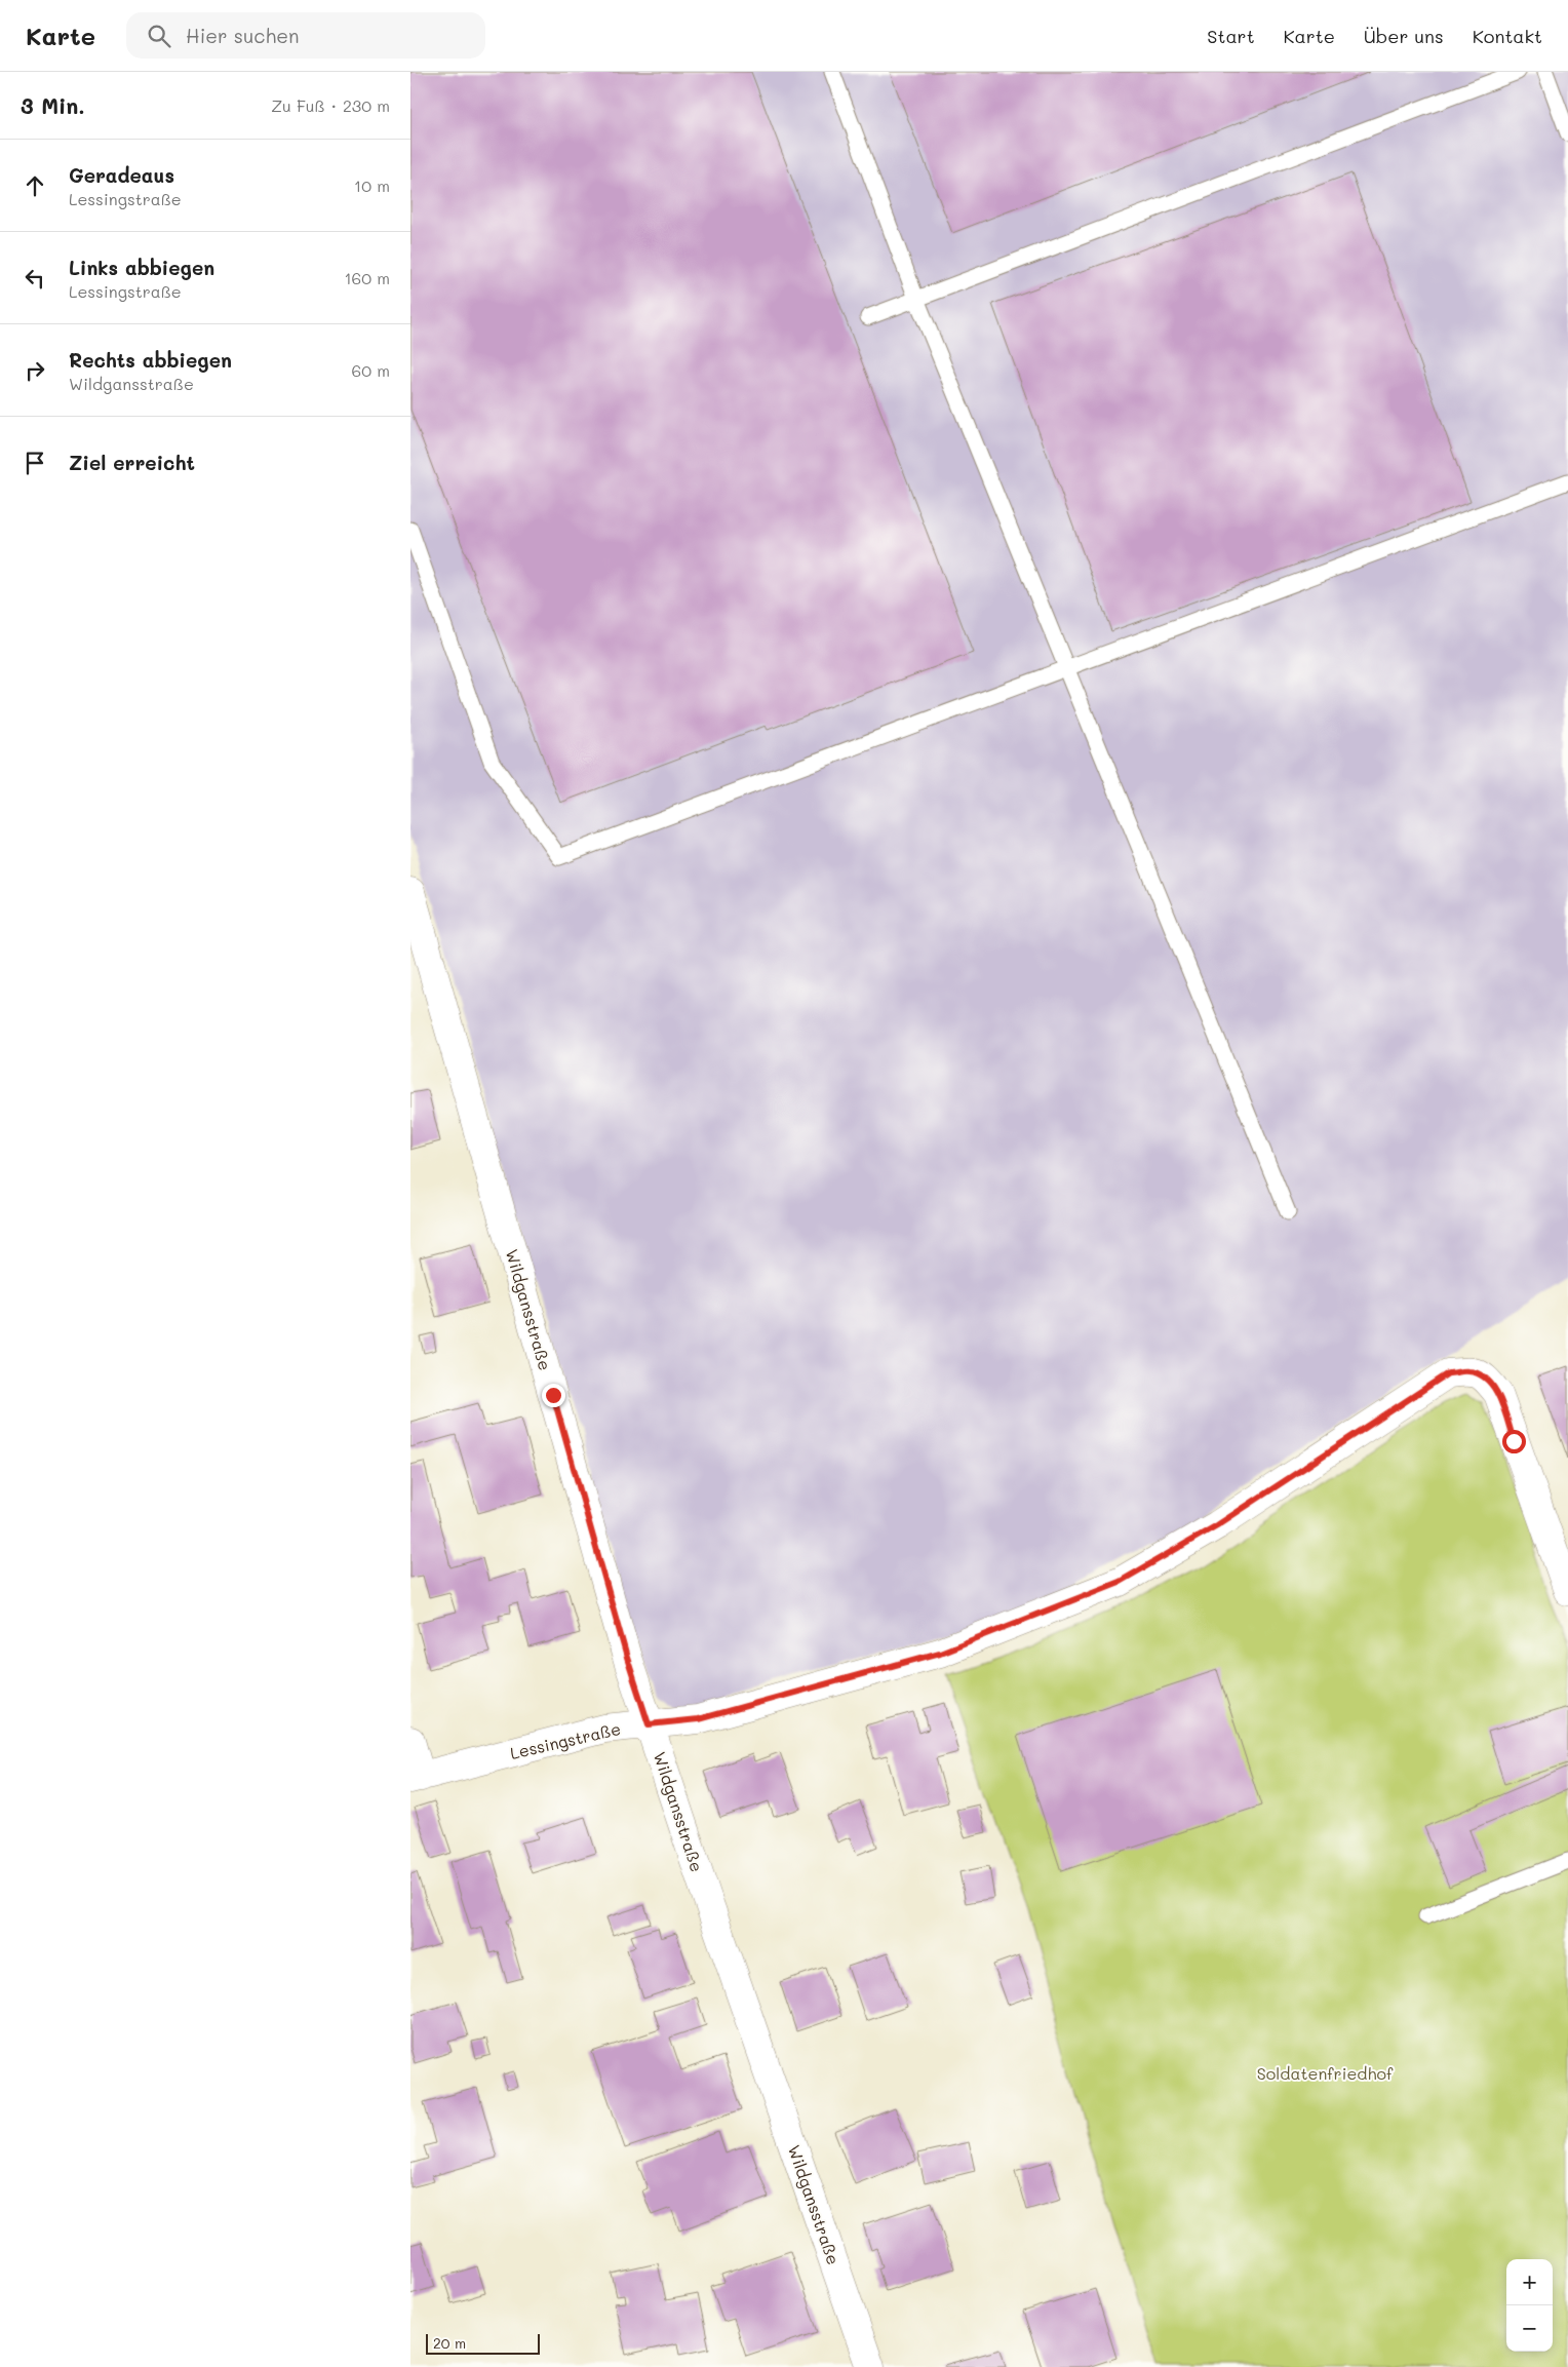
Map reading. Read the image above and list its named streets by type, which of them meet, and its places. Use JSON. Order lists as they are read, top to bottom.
{
  "streets": {
    "street": ["Wildgansstraße", "Lessingstraße"]
  },
  "crossings": [
    ["Wildgansstraße", "Lessingstraße"]
  ],
  "parks": ["Soldatenfriedhof"],
  "scale_bar": "20 m",
  "page": {
    "header": "Karte",
    "search": "Hier suchen",
    "nav": [
      "Start",
      "Karte",
      "Über uns",
      "Kontakt"
    ],
    "heading": ["3 Min.", "Zu Fuß · 230 m"],
    "list": [
      ["Geradeaus", "Lessingstraße", "10 m"],
      ["Links abbiegen", "Lessingstraße", "160 m"],
      ["Rechts abbiegen", "Wildgansstraße", "60 m"],
      "Ziel erreicht"
    ],
    "map_buttons": ["+", "−"],
    "scale": "20 m"
  }
}
